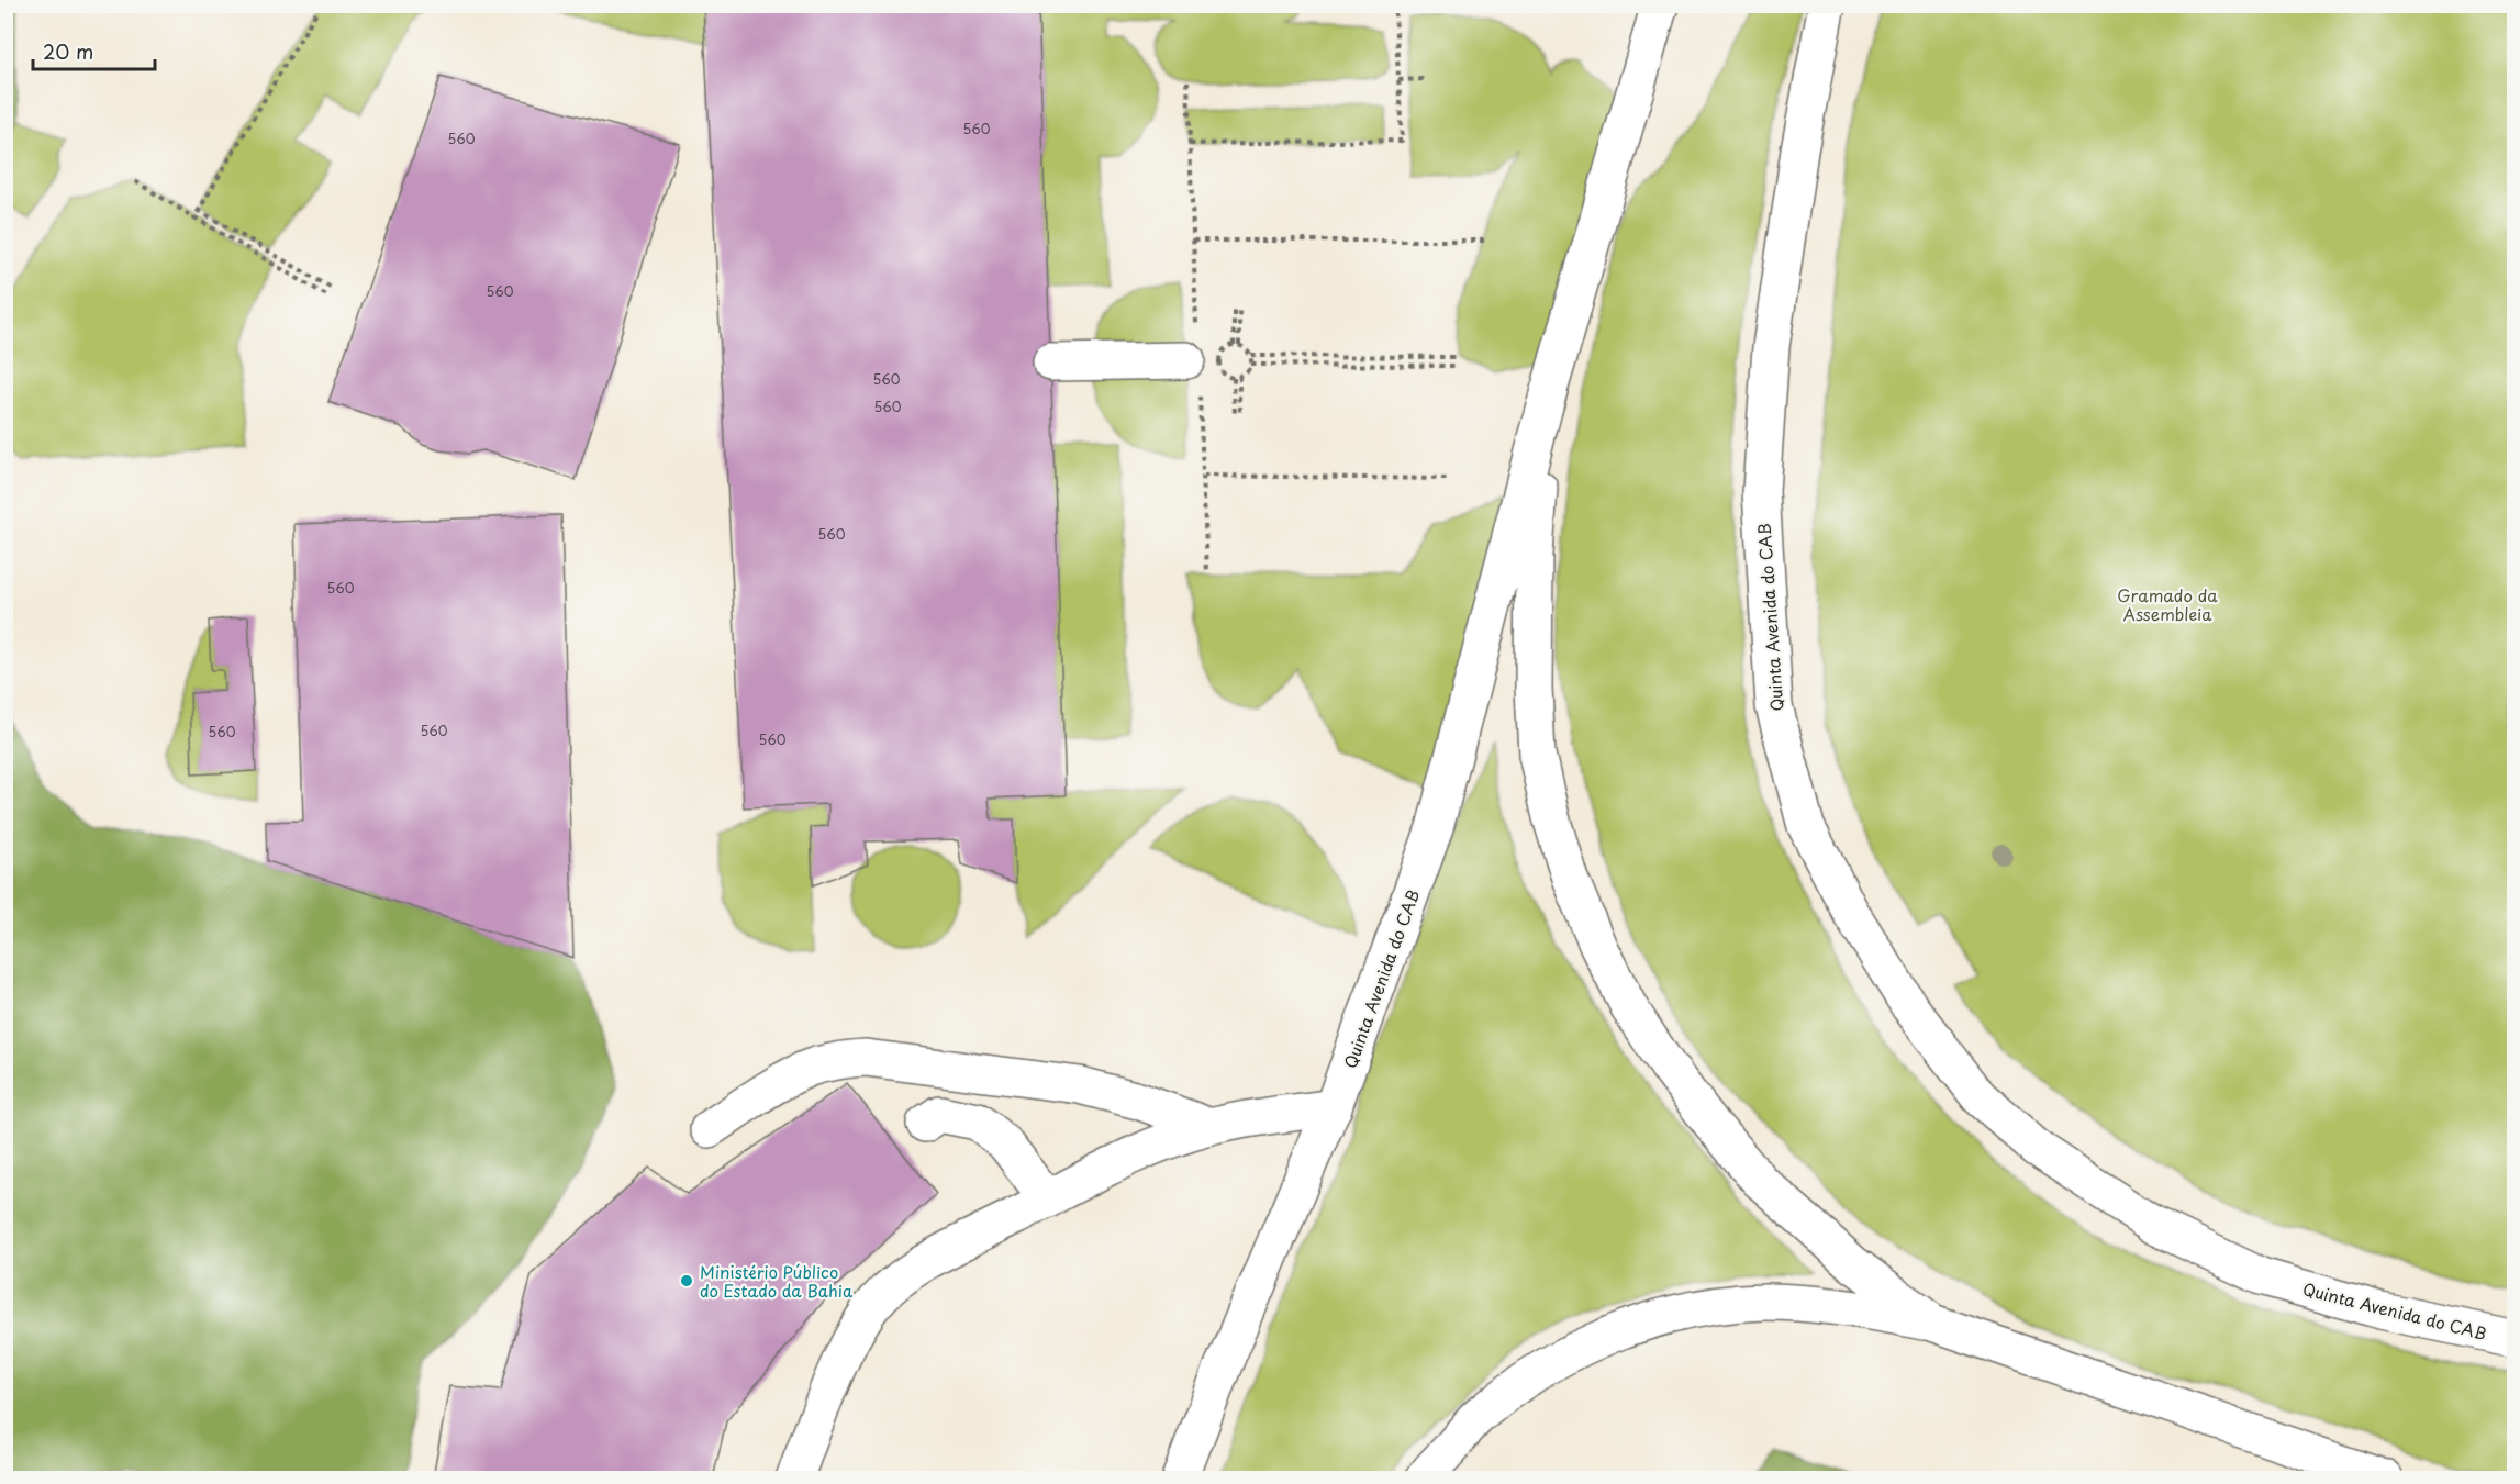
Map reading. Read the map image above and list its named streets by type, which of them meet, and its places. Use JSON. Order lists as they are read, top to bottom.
{
  "streets": {
    "main road": ["Quinta Avenida do CAB"]
  },
  "parks": ["Gramado da Assembleia"],
  "places": ["Ministério Público do Estado da Bahia"],
  "house_numbers": [
    "560",
    "560",
    "560",
    "560",
    "560",
    "560",
    "560",
    "560",
    "560",
    "560"
  ],
  "scale_bar": "20 m"
}
